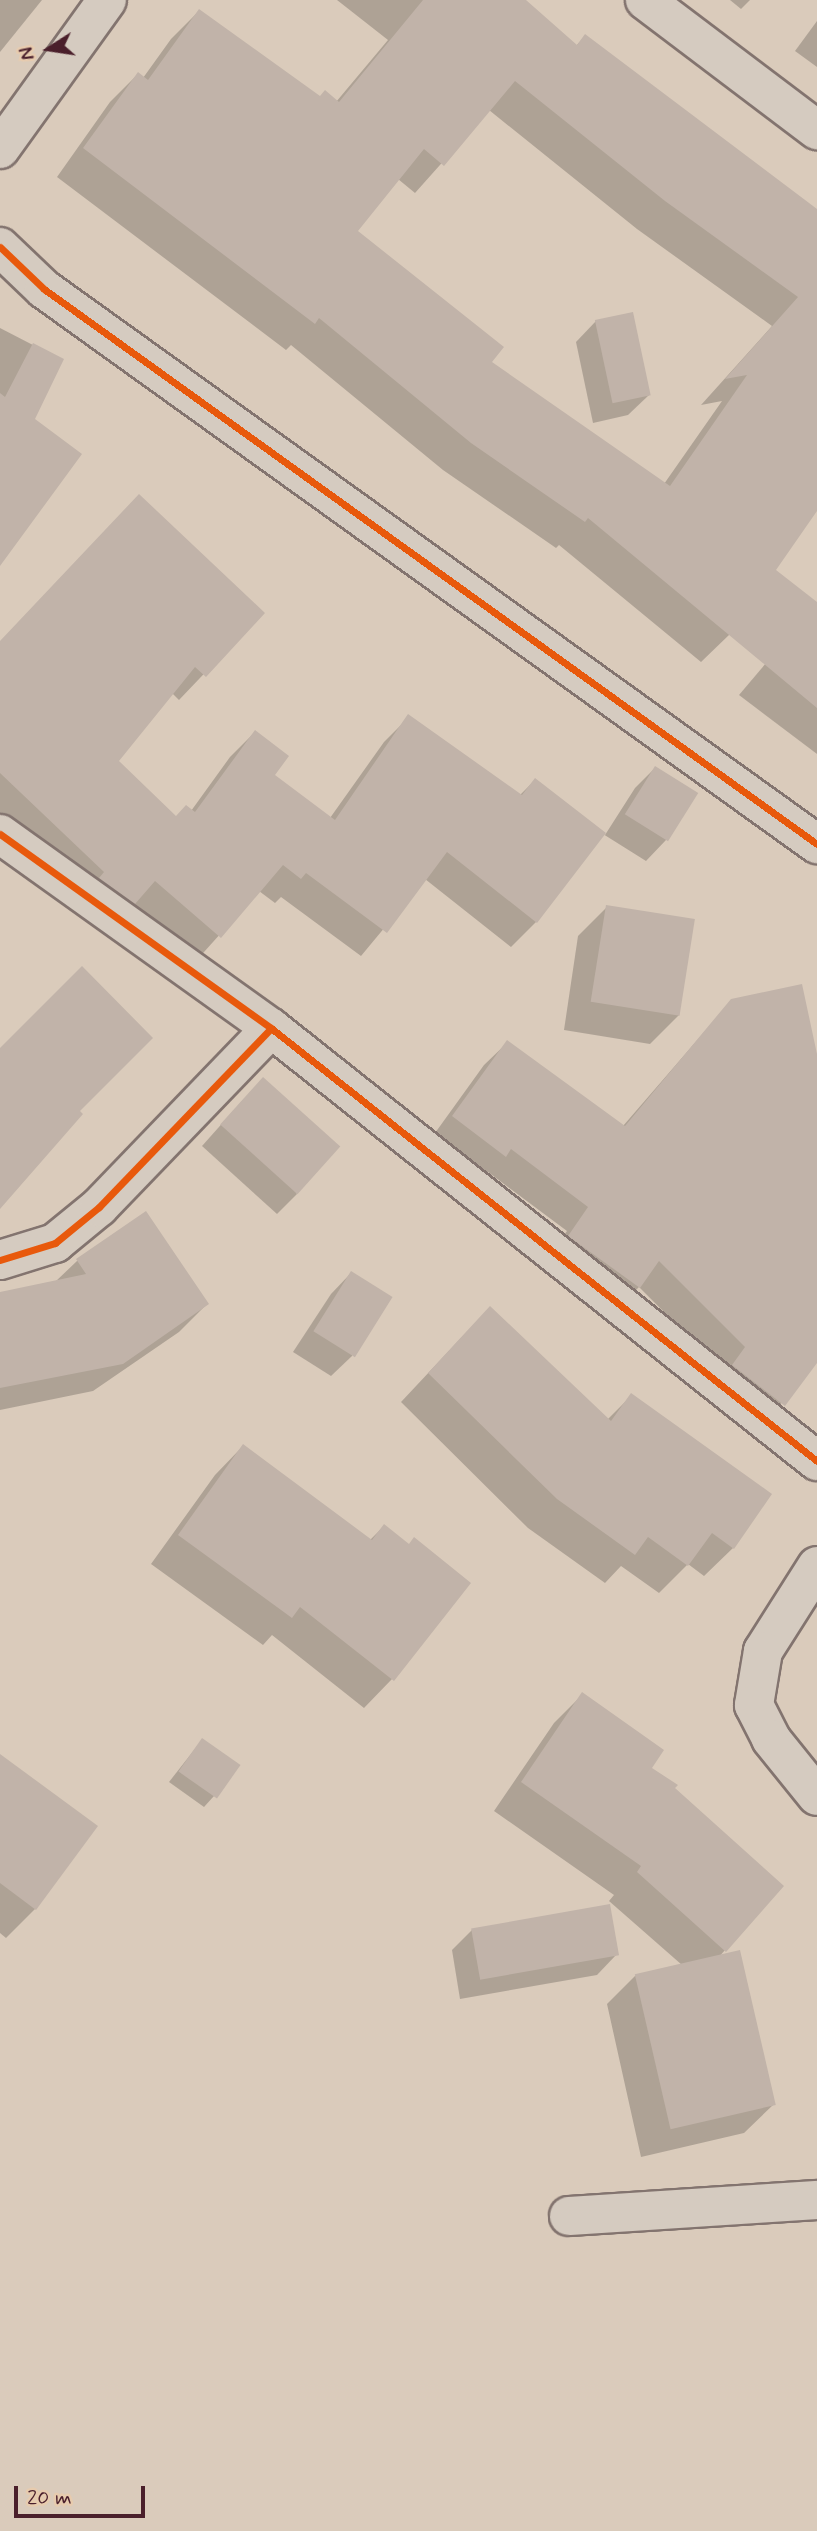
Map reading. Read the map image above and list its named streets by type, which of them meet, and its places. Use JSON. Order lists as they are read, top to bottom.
{
  "scale_bar": "20 m",
  "north": "left"
}
